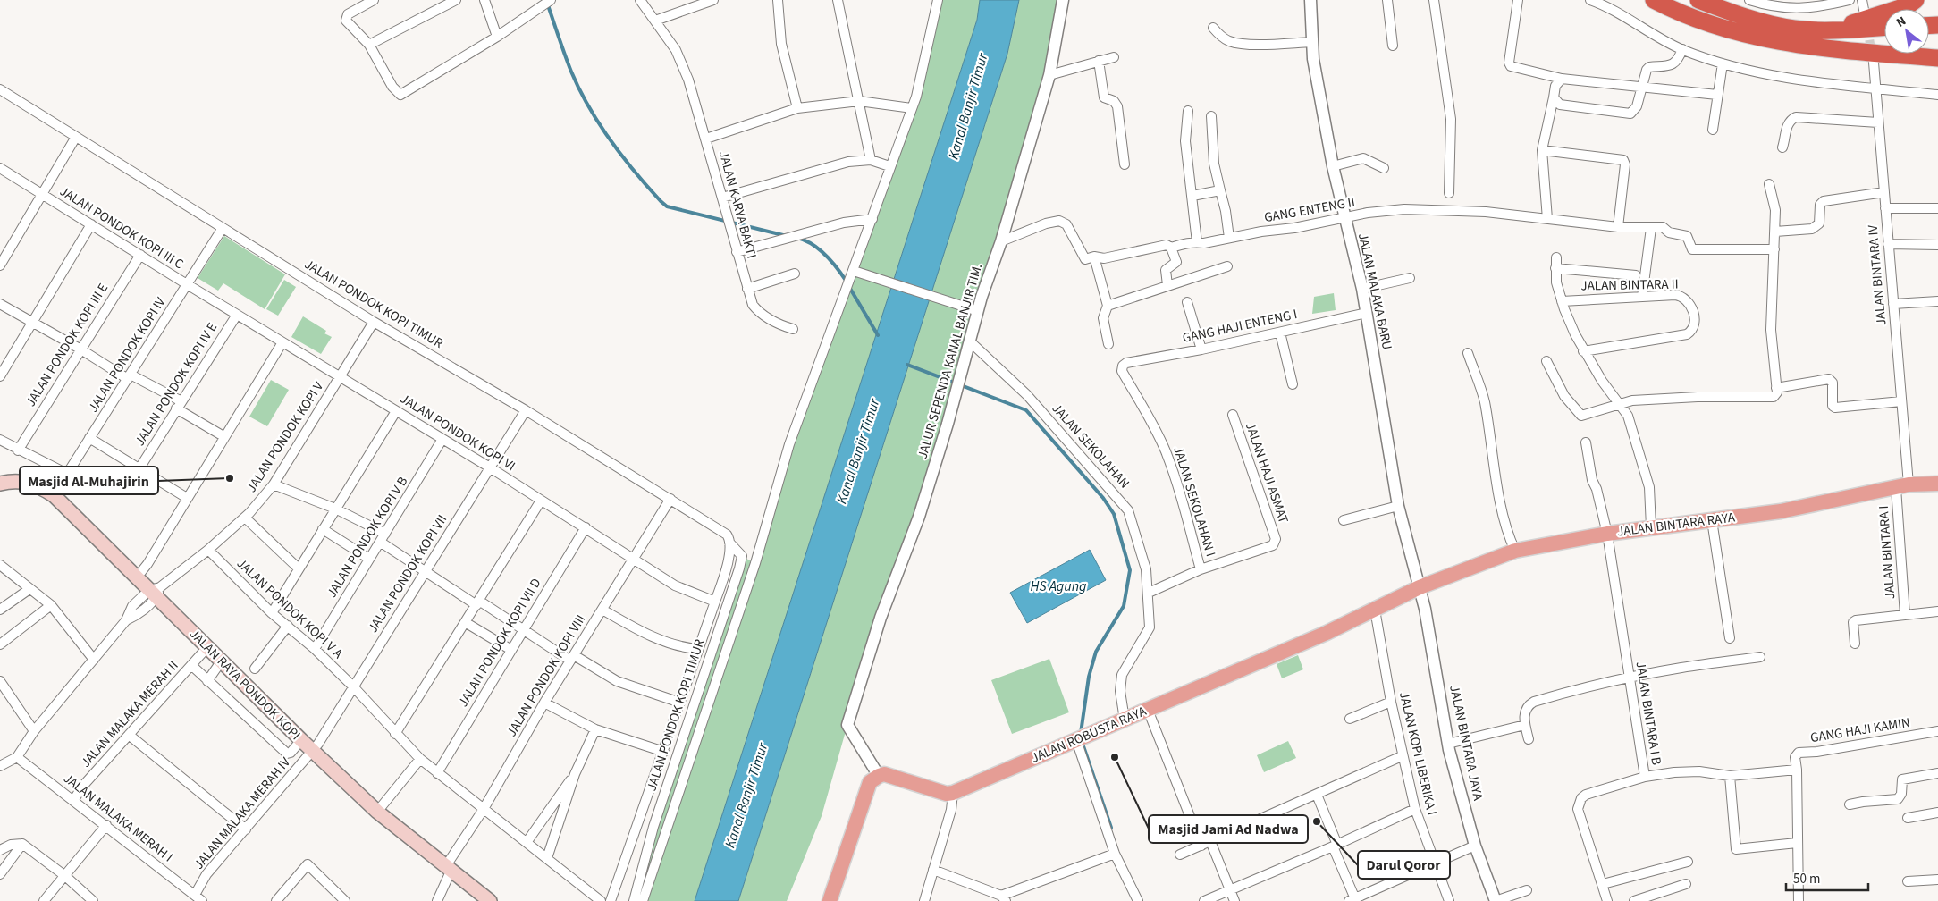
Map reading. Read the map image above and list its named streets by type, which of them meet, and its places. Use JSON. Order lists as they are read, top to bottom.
{
  "streets": {
    "main road": ["JALAN BINTARA RAYA", "JALAN RAYA PONDOK KOPI", "JALAN ROBUSTA RAYA"],
    "street": [
      "JALAN KARYA BAKTI",
      "GANG ENTENG II",
      "JALAN PONDOK KOPI III C",
      "JALAN BINTARA IV",
      "JALAN BINTARA II",
      "JALAN MALAKA BARU",
      "JALAN PONDOK KOPI TIMUR",
      "GANG HAJI ENTENG I",
      "JALAN PONDOK KOPI III E",
      "JALAN PONDOK KOPI IV",
      "JALUR SEPENDA KANAL BANJIR TIM.",
      "JALAN PONDOK KOPI IV E",
      "JALAN PONDOK KOPI VI",
      "JALAN PONDOK KOPI V",
      "JALAN SEKOLAHAN",
      "JALAN HAJI ASMAT",
      "JALAN SEKOLAHAN I",
      "JALAN PONDOK KOPI V B",
      "JALAN BINTARA I",
      "JALAN PONDOK KOPI VII",
      "JALAN PONDOK KOPI V A",
      "JALAN PONDOK KOPI VII D",
      "JALAN PONDOK KOPI VIII",
      "JALAN BINTARA I B",
      "JALAN MALAKA MERAH II",
      "GANG HAJI KAMIN",
      "JALAN BINTARA JAYA",
      "JALAN KOPI LIBERIKA I",
      "JALAN MALAKA MERAH IV",
      "JALAN MALAKA MERAH I"
    ]
  },
  "crossings": [
    ["GANG ENTENG II", "JALAN MALAKA BARU"],
    ["JALAN PONDOK KOPI III C", "JALAN PONDOK KOPI III E"],
    ["JALAN PONDOK KOPI III C", "JALAN PONDOK KOPI IV"],
    ["JALAN PONDOK KOPI III C", "JALAN PONDOK KOPI VI"],
    ["JALAN BINTARA IV", "JALAN BINTARA RAYA"],
    ["JALAN BINTARA IV", "JALAN BINTARA I"],
    ["JALAN MALAKA BARU", "GANG HAJI ENTENG I"],
    ["JALAN MALAKA BARU", "JALAN BINTARA RAYA"],
    ["JALAN MALAKA BARU", "JALAN ROBUSTA RAYA"],
    ["JALAN MALAKA BARU", "JALAN BINTARA JAYA"],
    ["JALAN PONDOK KOPI TIMUR", "JALAN PONDOK KOPI IV"],
    ["JALAN PONDOK KOPI TIMUR", "JALAN PONDOK KOPI VI"],
    ["JALAN PONDOK KOPI TIMUR", "JALAN PONDOK KOPI V"],
    ["JALAN PONDOK KOPI TIMUR", "JALAN PONDOK KOPI VII"],
    ["JALAN PONDOK KOPI TIMUR", "JALAN PONDOK KOPI VIII"],
    ["GANG HAJI ENTENG I", "JALAN SEKOLAHAN I"],
    ["JALAN PONDOK KOPI IV", "JALAN PONDOK KOPI VI"],
    ["JALAN PONDOK KOPI IV", "JALAN RAYA PONDOK KOPI"],
    ["JALUR SEPENDA KANAL BANJIR TIM.", "JALAN SEKOLAHAN"],
    ["JALAN PONDOK KOPI IV E", "JALAN PONDOK KOPI VI"],
    ["JALAN PONDOK KOPI VI", "JALAN PONDOK KOPI V"],
    ["JALAN PONDOK KOPI VI", "JALAN PONDOK KOPI V B"],
    ["JALAN PONDOK KOPI VI", "JALAN PONDOK KOPI VII"],
    ["JALAN PONDOK KOPI VI", "JALAN PONDOK KOPI VII D"],
    ["JALAN PONDOK KOPI VI", "JALAN PONDOK KOPI VIII"],
    ["JALAN PONDOK KOPI V", "JALAN PONDOK KOPI V A"],
    ["JALAN PONDOK KOPI V", "JALAN RAYA PONDOK KOPI"],
    ["JALAN PONDOK KOPI V", "JALAN MALAKA MERAH I"],
    ["JALAN SEKOLAHAN", "JALAN ROBUSTA RAYA"],
    ["JALAN HAJI ASMAT", "JALAN SEKOLAHAN I"],
    ["JALAN BINTARA RAYA", "JALAN BINTARA I"],
    ["JALAN BINTARA RAYA", "JALAN BINTARA I B"],
    ["JALAN BINTARA RAYA", "JALAN ROBUSTA RAYA"],
    ["JALAN BINTARA RAYA", "JALAN BINTARA JAYA"],
    ["JALAN PONDOK KOPI V B", "JALAN PONDOK KOPI V A"],
    ["JALAN PONDOK KOPI VII", "JALAN PONDOK KOPI V A"],
    ["JALAN PONDOK KOPI VII", "JALAN RAYA PONDOK KOPI"],
    ["JALAN PONDOK KOPI VII", "JALAN MALAKA MERAH IV"],
    ["JALAN PONDOK KOPI V A", "JALAN PONDOK KOPI VII D"],
    ["JALAN PONDOK KOPI V A", "JALAN PONDOK KOPI VIII"],
    ["JALAN PONDOK KOPI VIII", "JALAN RAYA PONDOK KOPI"],
    ["JALAN RAYA PONDOK KOPI", "JALAN MALAKA MERAH II"],
    ["JALAN RAYA PONDOK KOPI", "JALAN MALAKA MERAH IV"],
    ["JALAN MALAKA MERAH II", "JALAN MALAKA MERAH I"],
    ["JALAN ROBUSTA RAYA", "JALAN BINTARA JAYA"],
    ["JALAN ROBUSTA RAYA", "JALAN KOPI LIBERIKA I"],
    ["JALAN MALAKA MERAH IV", "JALAN MALAKA MERAH I"]
  ],
  "water": ["Kanal Banjir Timur", "HS Agung"],
  "places": ["Masjid Al-Muhajirin", "Masjid Jami Ad Nadwa", "Darul Qoror"],
  "scale_bar": "50 m",
  "north": "top left"
}
